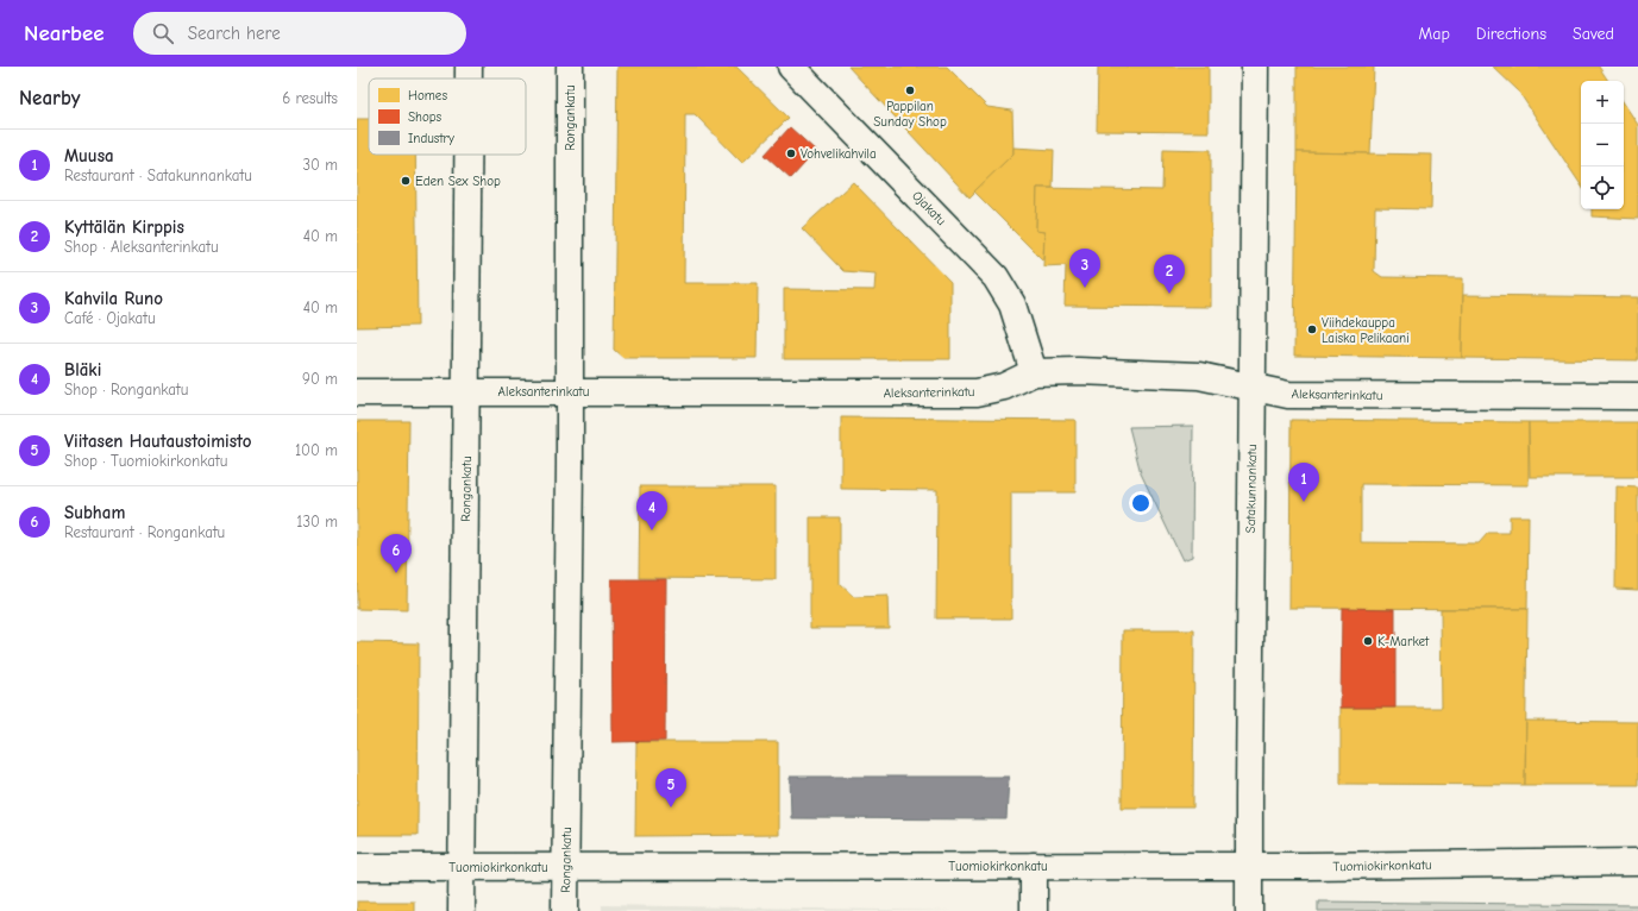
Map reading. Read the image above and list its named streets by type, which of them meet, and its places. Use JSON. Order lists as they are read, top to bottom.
{
  "streets": {
    "street": [
      "Rongankatu",
      "Ojakatu",
      "Aleksanterinkatu",
      "Satakunnankatu",
      "Tuomiokirkonkatu"
    ]
  },
  "crossings": [
    ["Rongankatu", "Aleksanterinkatu"],
    ["Rongankatu", "Tuomiokirkonkatu"],
    ["Ojakatu", "Aleksanterinkatu"],
    ["Aleksanterinkatu", "Satakunnankatu"],
    ["Satakunnankatu", "Tuomiokirkonkatu"]
  ],
  "places": [
    "Pappilan Sunday Shop",
    "Vohvelikahvila",
    "Eden Sex Shop",
    "Viihdekauppa Laiska Pelikaani",
    "K-Market"
  ],
  "legend": ["Homes", "Shops", "Industry"],
  "page": {
    "header": "Nearbee",
    "search": "Search here",
    "nav": ["Map", "Directions", "Saved"],
    "heading": ["Nearby", "6 results"],
    "map_buttons": ["+", "−"],
    "list": [
      {
        "mark": "1",
        "name": "Muusa",
        "note": "Restaurant · Satakunnankatu",
        "value": "30 m"
      },
      {
        "mark": "2",
        "name": "Kyttälän Kirppis",
        "note": "Shop · Aleksanterinkatu",
        "value": "40 m"
      },
      {
        "mark": "3",
        "name": "Kahvila Runo",
        "note": "Café · Ojakatu",
        "value": "40 m"
      },
      {
        "mark": "4",
        "name": "Bläki",
        "note": "Shop · Rongankatu",
        "value": "90 m"
      },
      {
        "mark": "5",
        "name": "Viitasen Hautaustoimisto",
        "note": "Shop · Tuomiokirkonkatu",
        "value": "100 m"
      },
      {
        "mark": "6",
        "name": "Subham",
        "note": "Restaurant · Rongankatu",
        "value": "130 m"
      }
    ],
    "pins": [
      "3",
      "2",
      "1",
      "4",
      "6",
      "5"
    ]
  }
}
